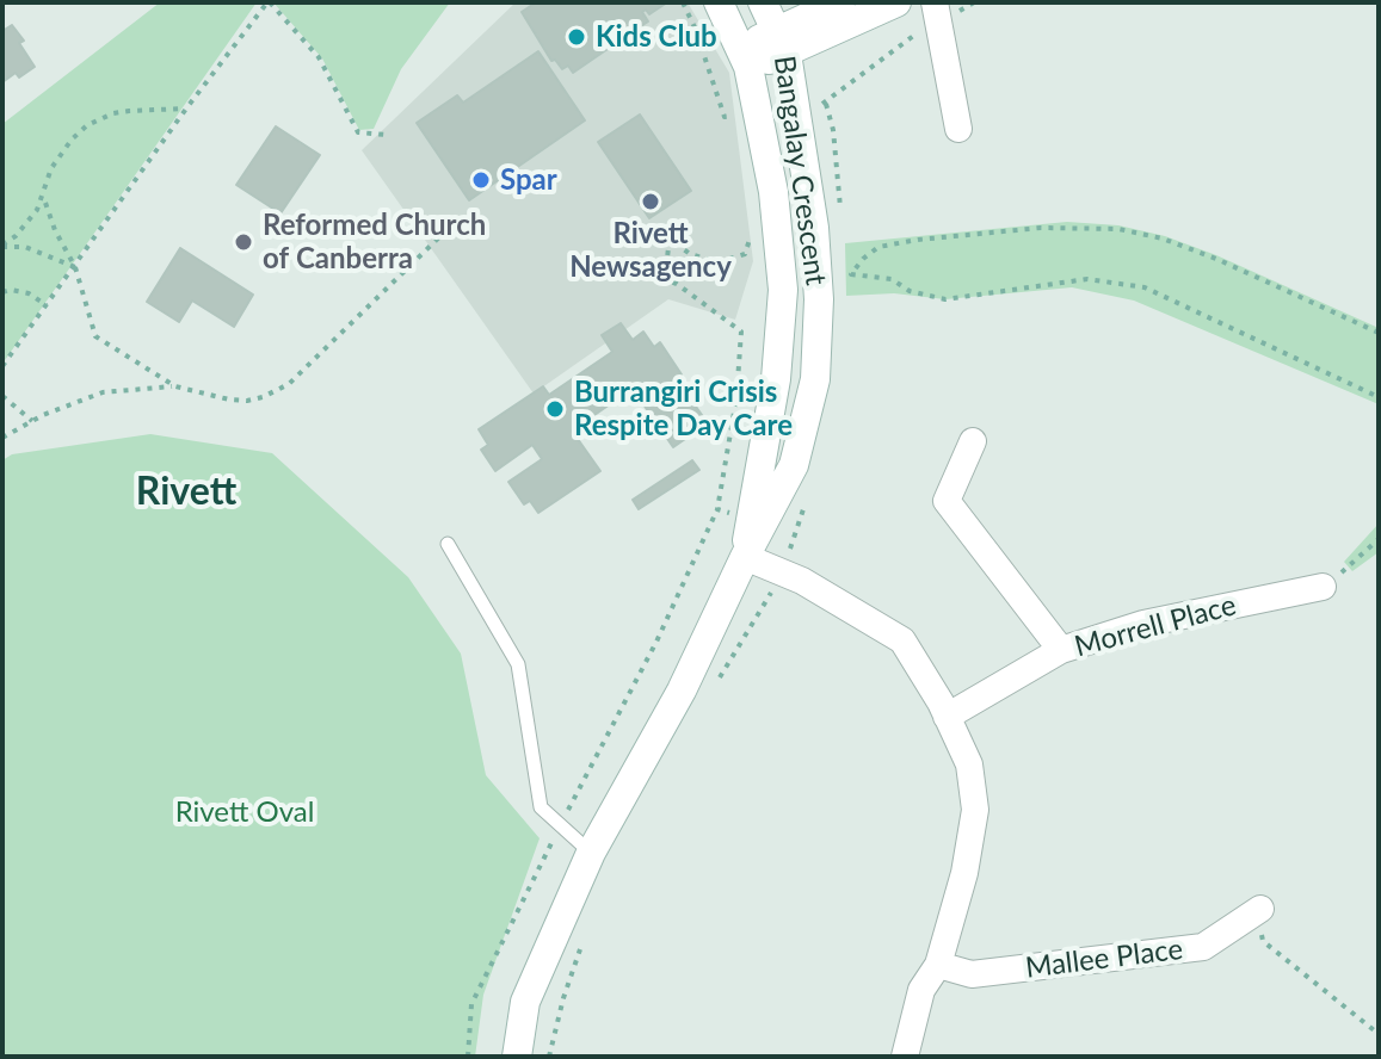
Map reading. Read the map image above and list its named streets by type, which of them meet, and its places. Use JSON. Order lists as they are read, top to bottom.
{
  "streets": {
    "street": ["Bangalay Crescent", "Morrell Place", "Mallee Place"]
  },
  "districts": ["Rivett"],
  "parks": ["Rivett Oval"],
  "places": [
    "Kids Club",
    "Spar",
    "Rivett Newsagency",
    "Reformed Church of Canberra",
    "Burrangiri Crisis Respite Day Care"
  ]
}
